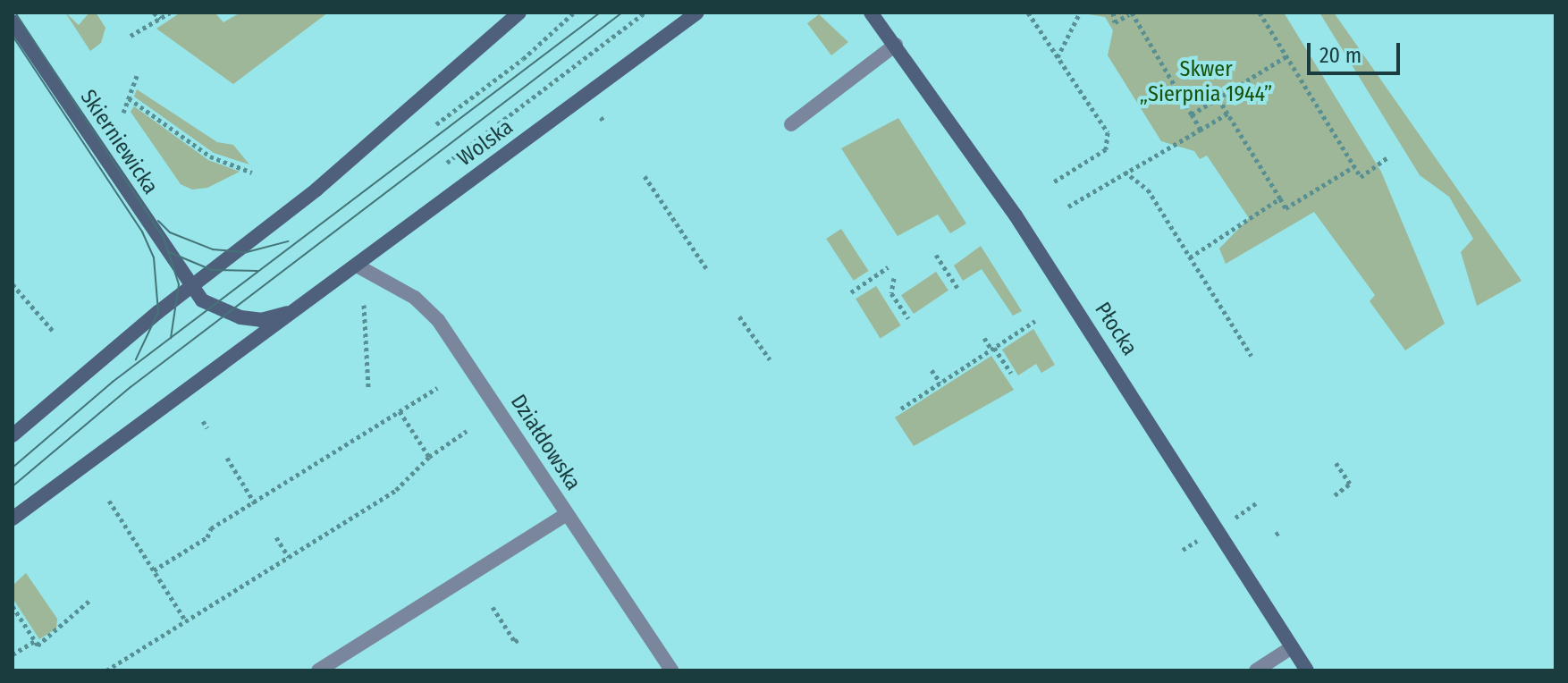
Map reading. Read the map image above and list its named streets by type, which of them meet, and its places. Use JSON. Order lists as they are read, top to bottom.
{
  "streets": {
    "main road": ["Skierniewicka", "Wolska", "Płocka"],
    "street": ["Działdowska"]
  },
  "crossings": [
    ["Skierniewicka", "Wolska"],
    ["Wolska", "Działdowska"]
  ],
  "parks": ["Skwer „Sierpnia 1944”"],
  "scale_bar": "20 m"
}
